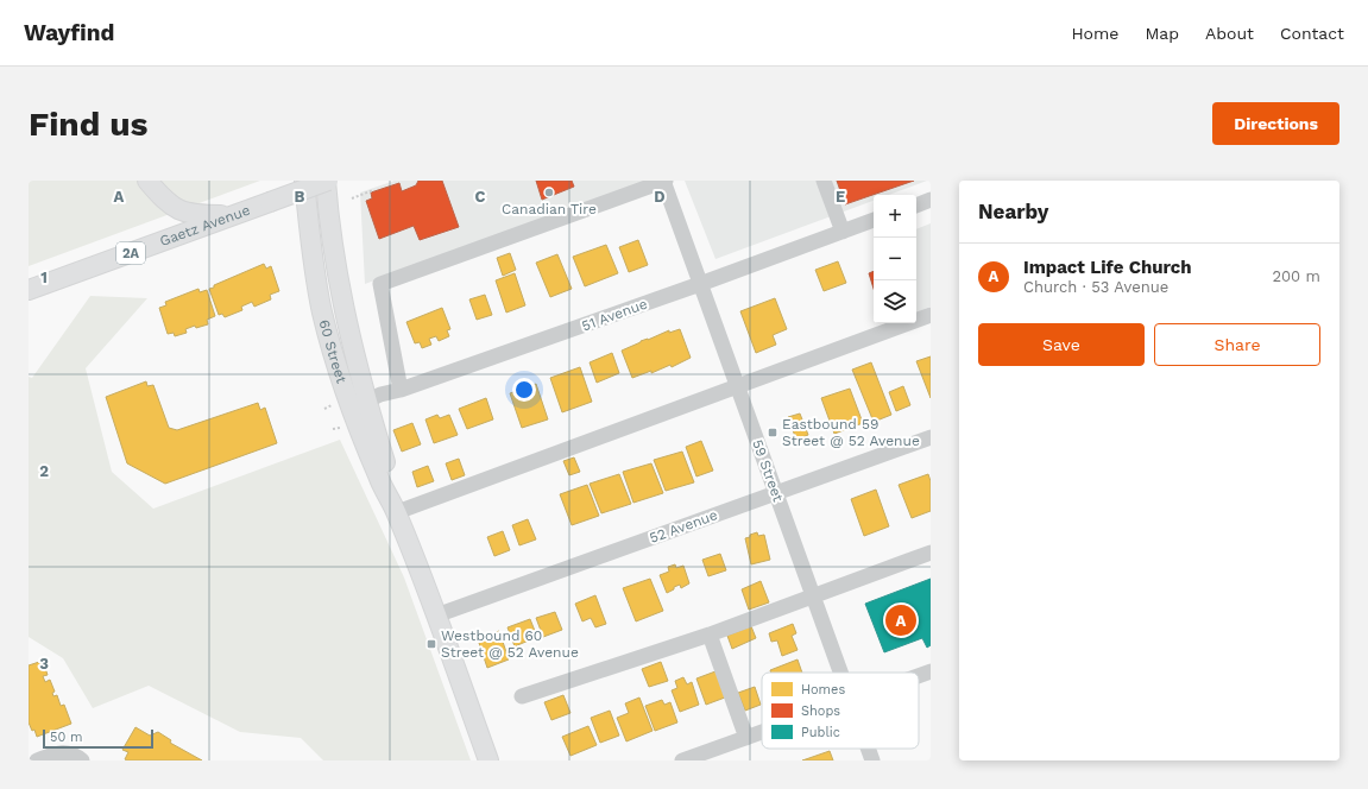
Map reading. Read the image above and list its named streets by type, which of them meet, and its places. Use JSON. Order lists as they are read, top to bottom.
{
  "streets": {
    "main road": ["Gaetz Avenue", "2A", "60 Street"],
    "street": ["51 Avenue", "59 Street", "52 Avenue"]
  },
  "crossings": [
    ["Gaetz Avenue", "60 Street"],
    ["51 Avenue", "60 Street"],
    ["51 Avenue", "59 Street"],
    ["60 Street", "52 Avenue"],
    ["59 Street", "52 Avenue"]
  ],
  "places": {
    "other": ["Canadian Tire"],
    "transit": ["Eastbound 59 Street @ 52 Avenue", "Westbound 60 Street @ 52 Avenue"]
  },
  "legend": ["Homes", "Shops", "Public"],
  "scale_bar": "50 m",
  "page": {
    "header": "Wayfind",
    "nav": [
      "Home",
      "Map",
      "About",
      "Contact"
    ],
    "buttons": [
      "Directions",
      ["Save", "Share"]
    ],
    "title": "Find us",
    "heading": "Nearby",
    "map_buttons": ["+", "−"],
    "list": [
      {
        "mark": "A",
        "name": "Impact Life Church",
        "note": "Church · 53 Avenue",
        "value": "200 m"
      }
    ],
    "pins": "A",
    "scale": "50 m"
  },
  "grid": {
    "columns": [
      "A",
      "B",
      "C",
      "D",
      "E"
    ],
    "rows": ["1", "2", "3"]
  }
}
